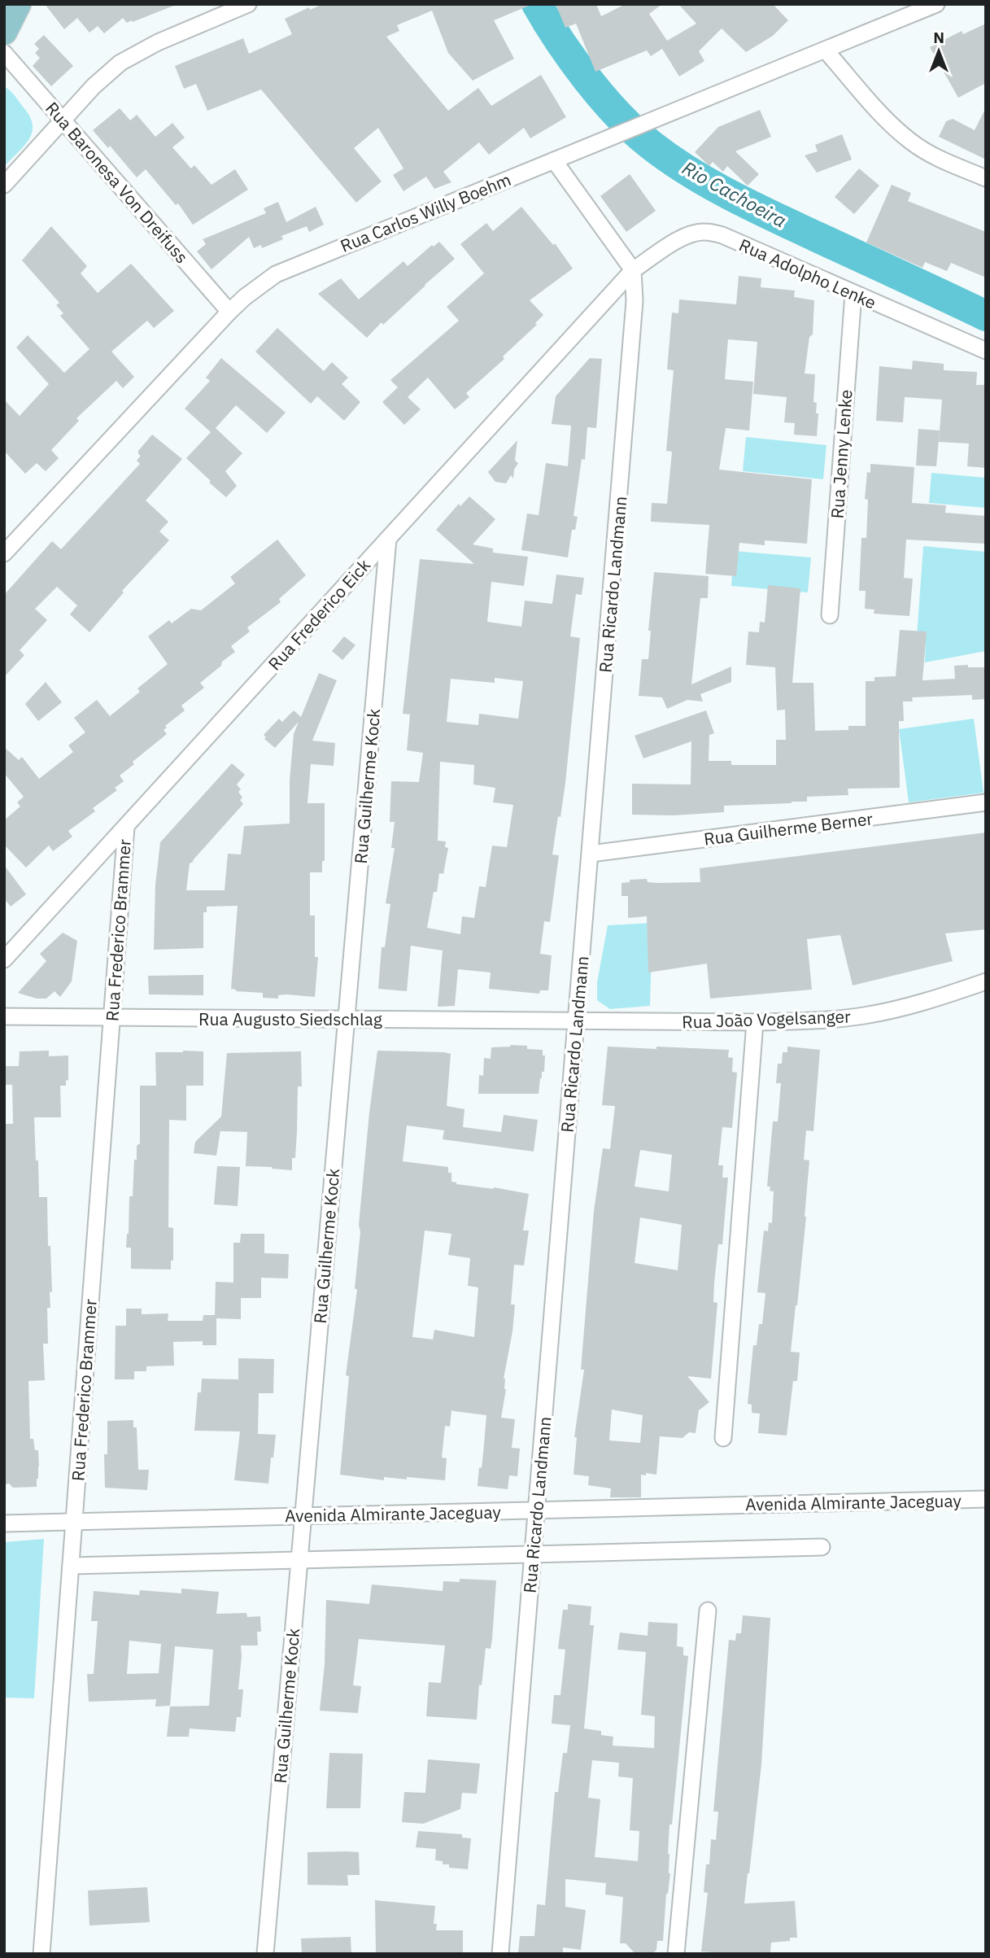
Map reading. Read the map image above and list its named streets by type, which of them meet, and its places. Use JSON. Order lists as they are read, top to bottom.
{
  "streets": {
    "street": [
      "Rua Baronesa Von Dreifuss",
      "Rua Carlos Willy Boehm",
      "Rua Adolpho Lenke",
      "Rua Jenny Lenke",
      "Rua Ricardo Landmann",
      "Rua Frederico Eick",
      "Rua Guilherme Kock",
      "Rua Guilherme Berner",
      "Rua Frederico Brammer",
      "Rua Augusto Siedschlag",
      "Rua João Vogelsanger",
      "Avenida Almirante Jaceguay"
    ]
  },
  "crossings": [
    ["Rua Baronesa Von Dreifuss", "Rua Carlos Willy Boehm"],
    ["Rua Adolpho Lenke", "Rua Jenny Lenke"],
    ["Rua Adolpho Lenke", "Rua Ricardo Landmann"],
    ["Rua Adolpho Lenke", "Rua Frederico Eick"],
    ["Rua Ricardo Landmann", "Rua Frederico Eick"],
    ["Rua Ricardo Landmann", "Rua Guilherme Berner"],
    ["Rua Ricardo Landmann", "Rua Augusto Siedschlag"],
    ["Rua Ricardo Landmann", "Rua João Vogelsanger"],
    ["Rua Ricardo Landmann", "Avenida Almirante Jaceguay"],
    ["Rua Frederico Eick", "Rua Guilherme Kock"],
    ["Rua Frederico Eick", "Rua Frederico Brammer"],
    ["Rua Guilherme Kock", "Rua Augusto Siedschlag"],
    ["Rua Guilherme Kock", "Avenida Almirante Jaceguay"],
    ["Rua Frederico Brammer", "Rua Augusto Siedschlag"],
    ["Rua Frederico Brammer", "Avenida Almirante Jaceguay"],
    ["Rua Augusto Siedschlag", "Rua João Vogelsanger"]
  ],
  "water": ["Rio Cachoeira"],
  "north": "top"
}
